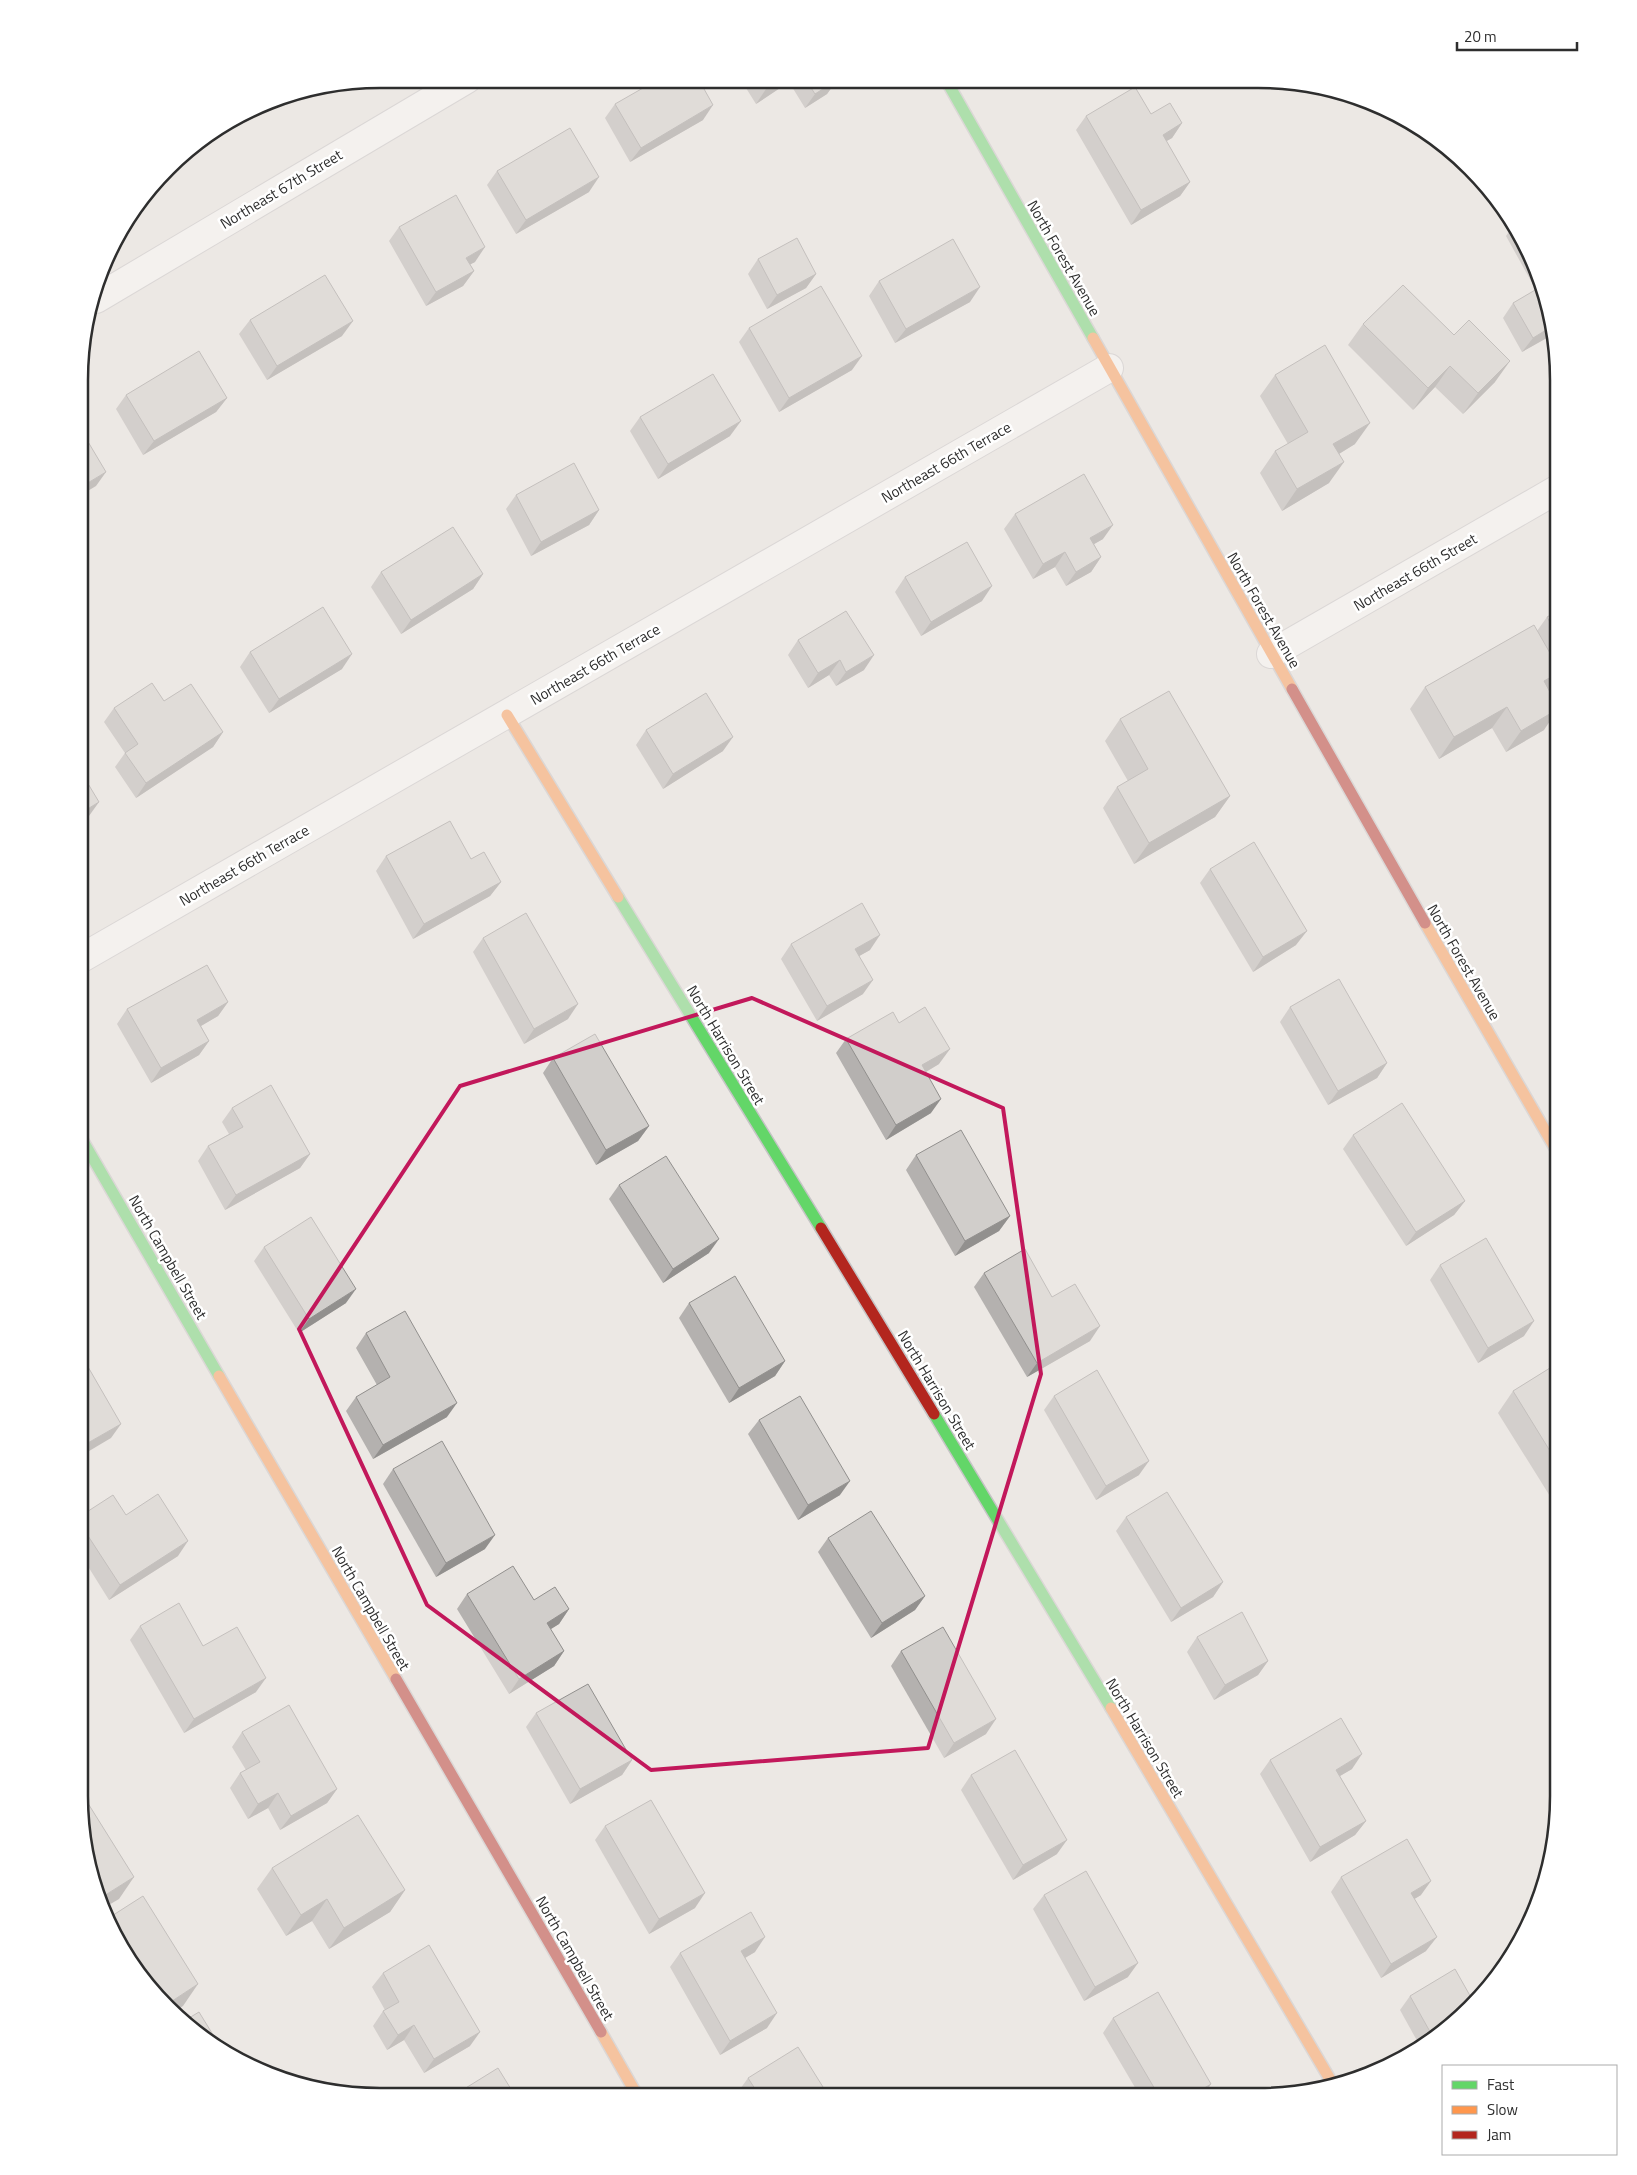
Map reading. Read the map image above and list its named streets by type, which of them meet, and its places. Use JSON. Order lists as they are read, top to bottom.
{
  "streets": {
    "street": [
      "Northeast 67th Street",
      "North Forest Avenue",
      "Northeast 66th Terrace",
      "Northeast 66th Street",
      "North Harrison Street",
      "North Campbell Street"
    ]
  },
  "crossings": [
    ["North Forest Avenue", "Northeast 66th Terrace"],
    ["North Forest Avenue", "Northeast 66th Street"],
    ["Northeast 66th Terrace", "North Harrison Street"]
  ],
  "legend": ["Fast", "Slow", "Jam"],
  "scale_bar": "20 m"
}
